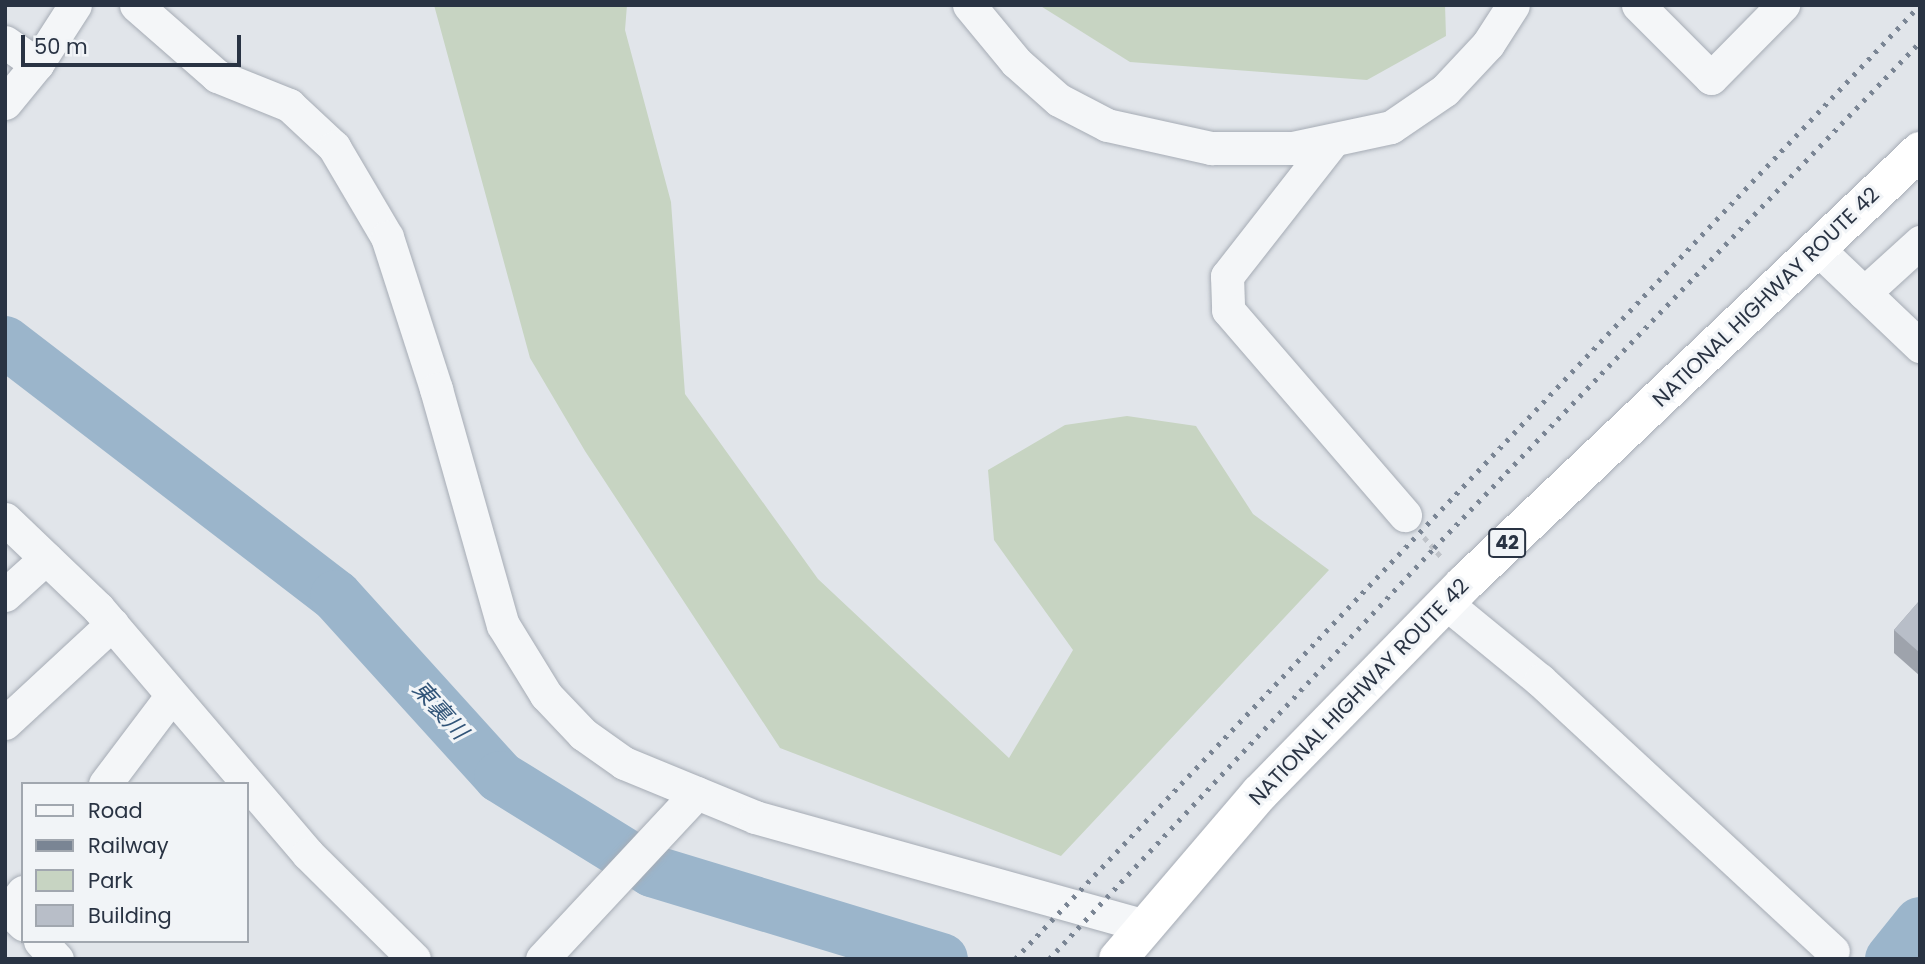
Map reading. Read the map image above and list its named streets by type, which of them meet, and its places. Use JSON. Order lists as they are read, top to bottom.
{
  "streets": {
    "highway": ["NATIONAL HIGHWAY ROUTE 42", "42"]
  },
  "water": ["東裏川"],
  "legend": [
    "Road",
    "Railway",
    "Park",
    "Building"
  ],
  "scale_bar": "50 m"
}
